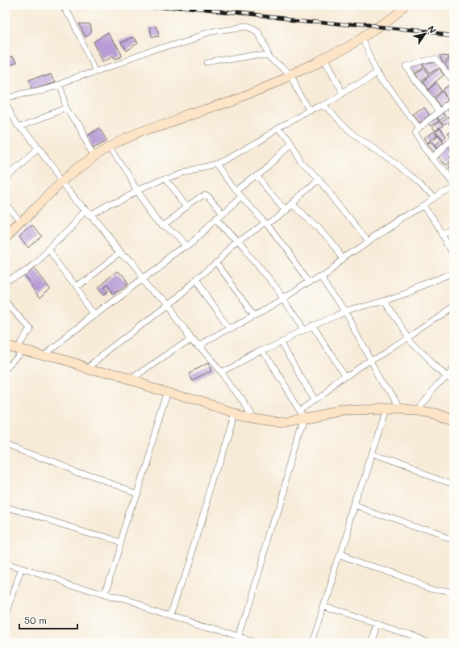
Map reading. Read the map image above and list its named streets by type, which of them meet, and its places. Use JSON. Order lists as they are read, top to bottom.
{
  "scale_bar": "50 m",
  "north": "top right"
}
